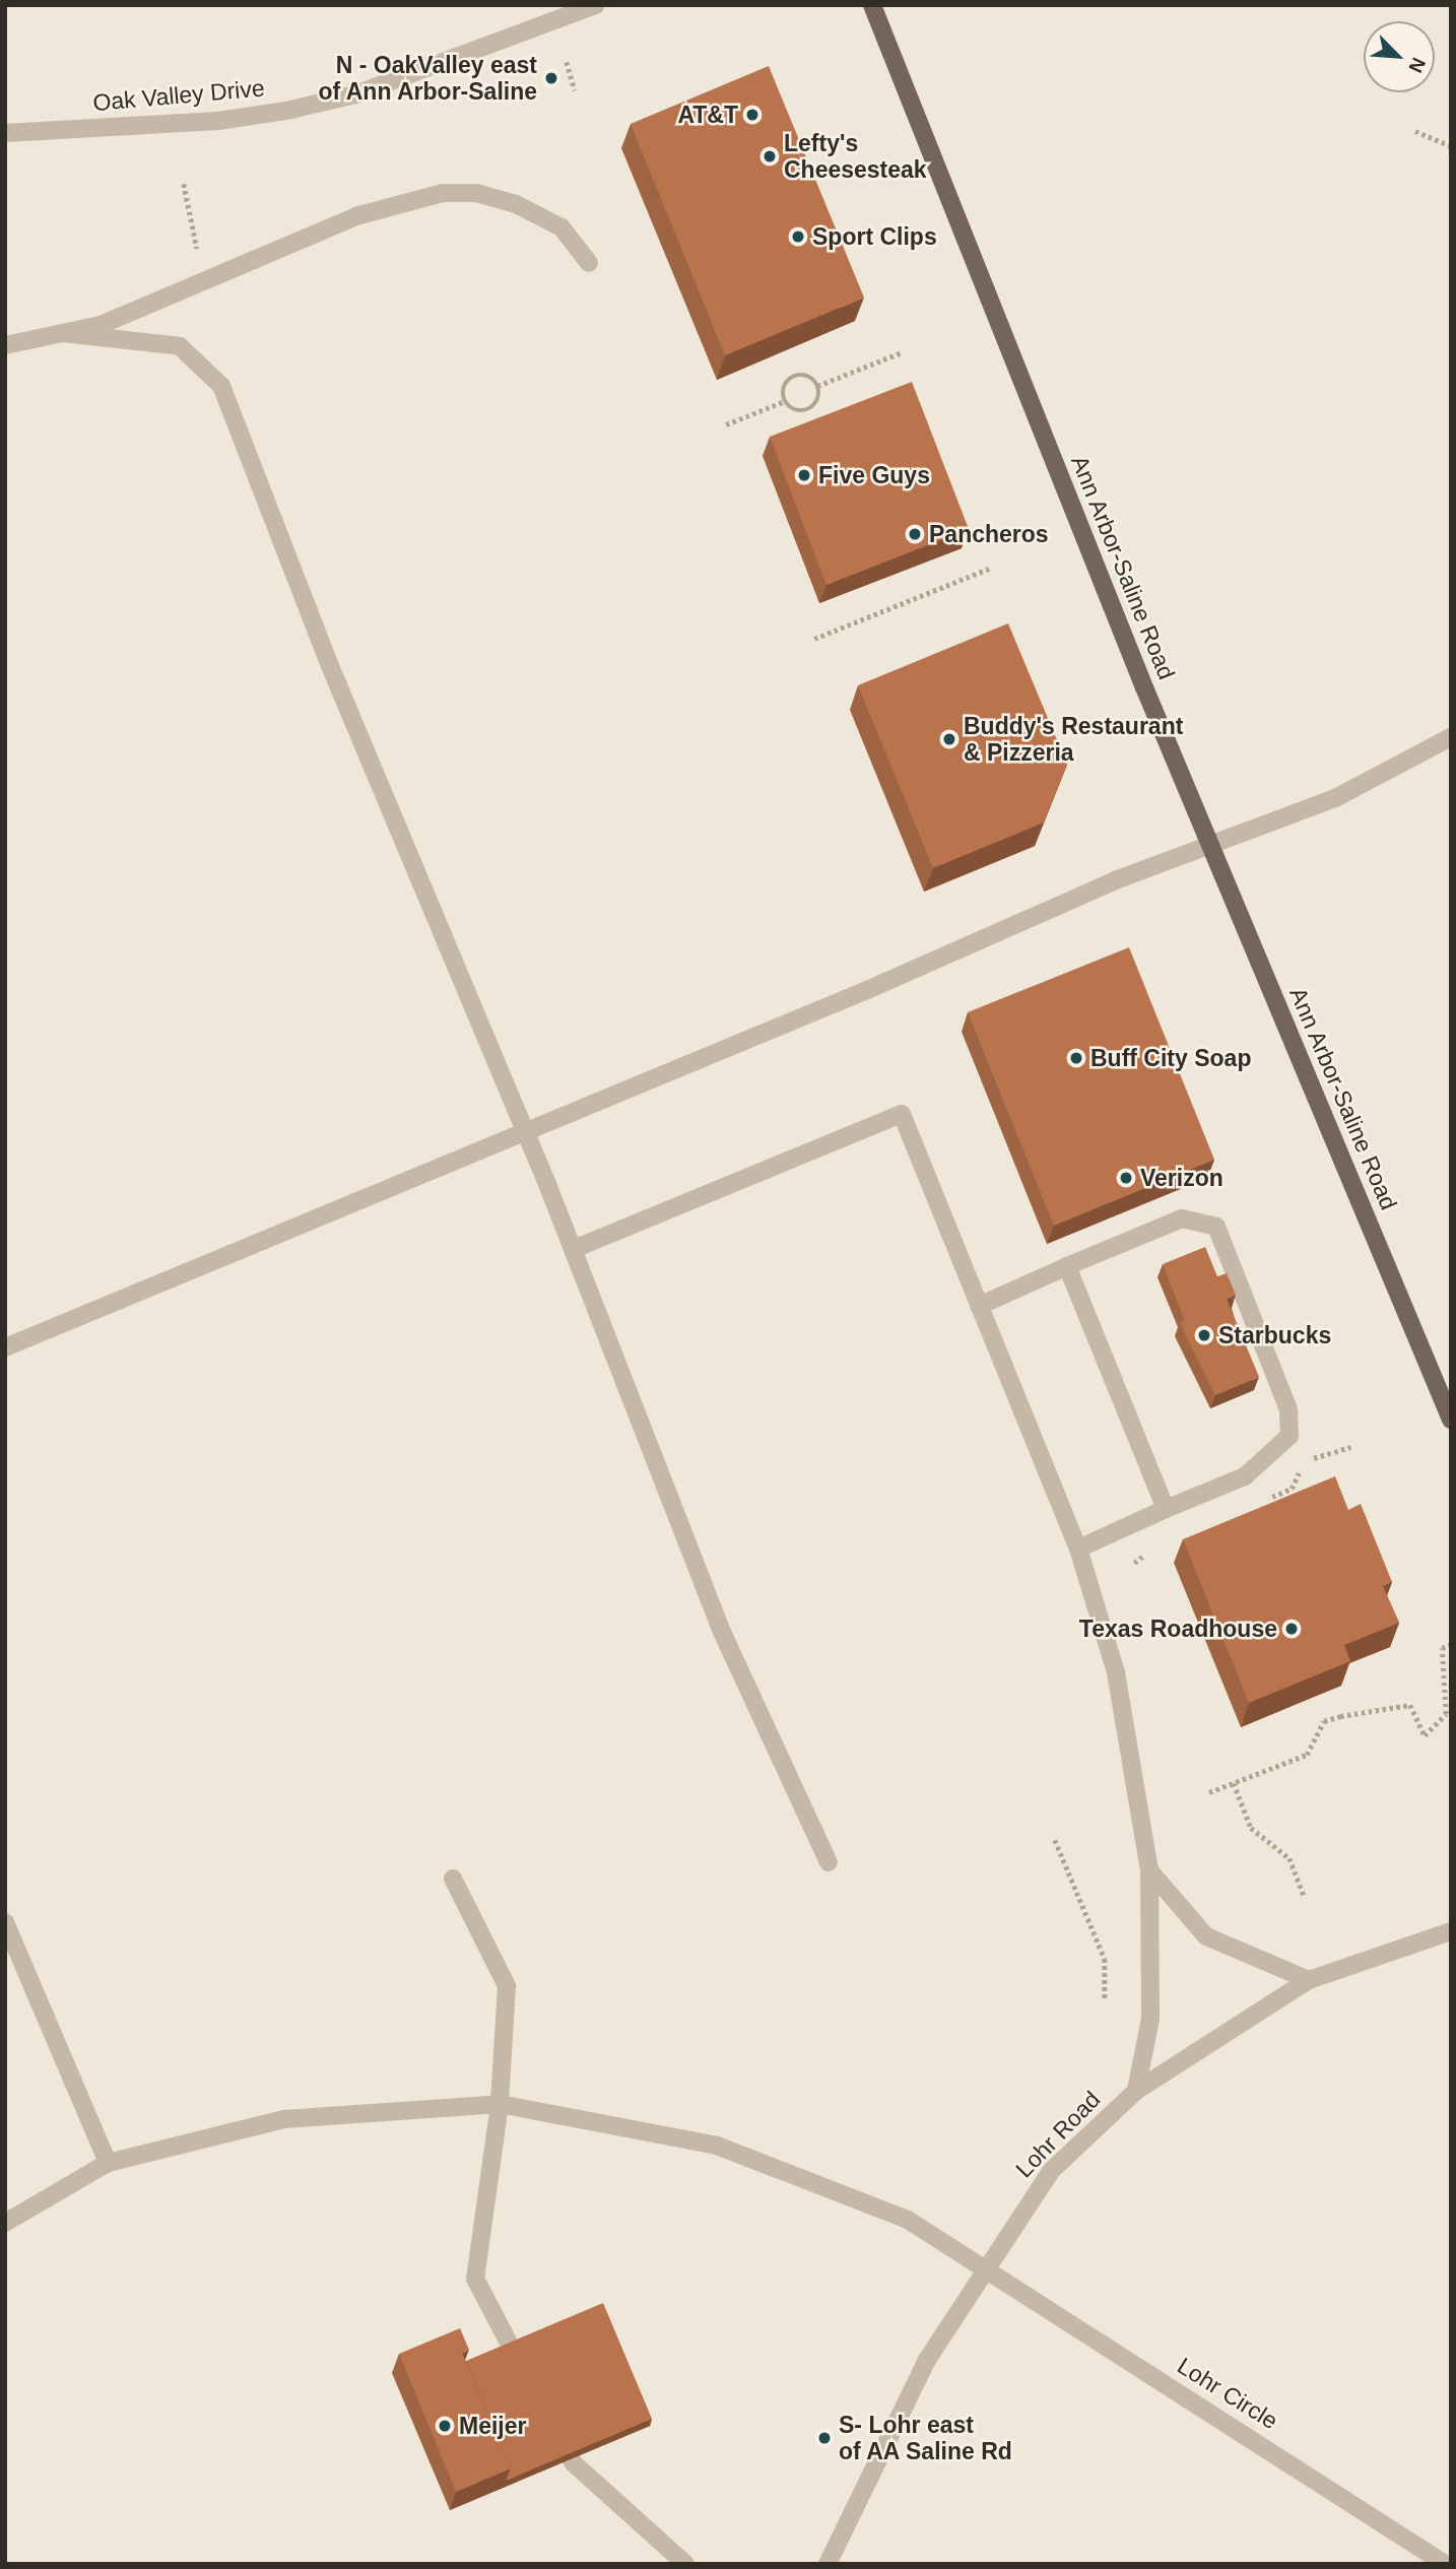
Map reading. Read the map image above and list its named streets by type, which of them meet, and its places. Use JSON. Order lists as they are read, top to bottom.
{
  "streets": {
    "main road": ["Ann Arbor-Saline Road"],
    "street": ["Oak Valley Drive", "Lohr Road", "Lohr Circle"]
  },
  "crossings": [
    ["Lohr Road", "Lohr Circle"]
  ],
  "places": [
    "N - OakValley east of Ann Arbor-Saline",
    "AT&T",
    "Lefty's Cheesesteak",
    "Sport Clips",
    "Five Guys",
    "Pancheros",
    "Buddy's Restaurant & Pizzeria",
    "Buff City Soap",
    "Verizon",
    "Starbucks",
    "Texas Roadhouse",
    "Meijer",
    "S- Lohr east of AA Saline Rd"
  ],
  "north": "bottom right"
}
